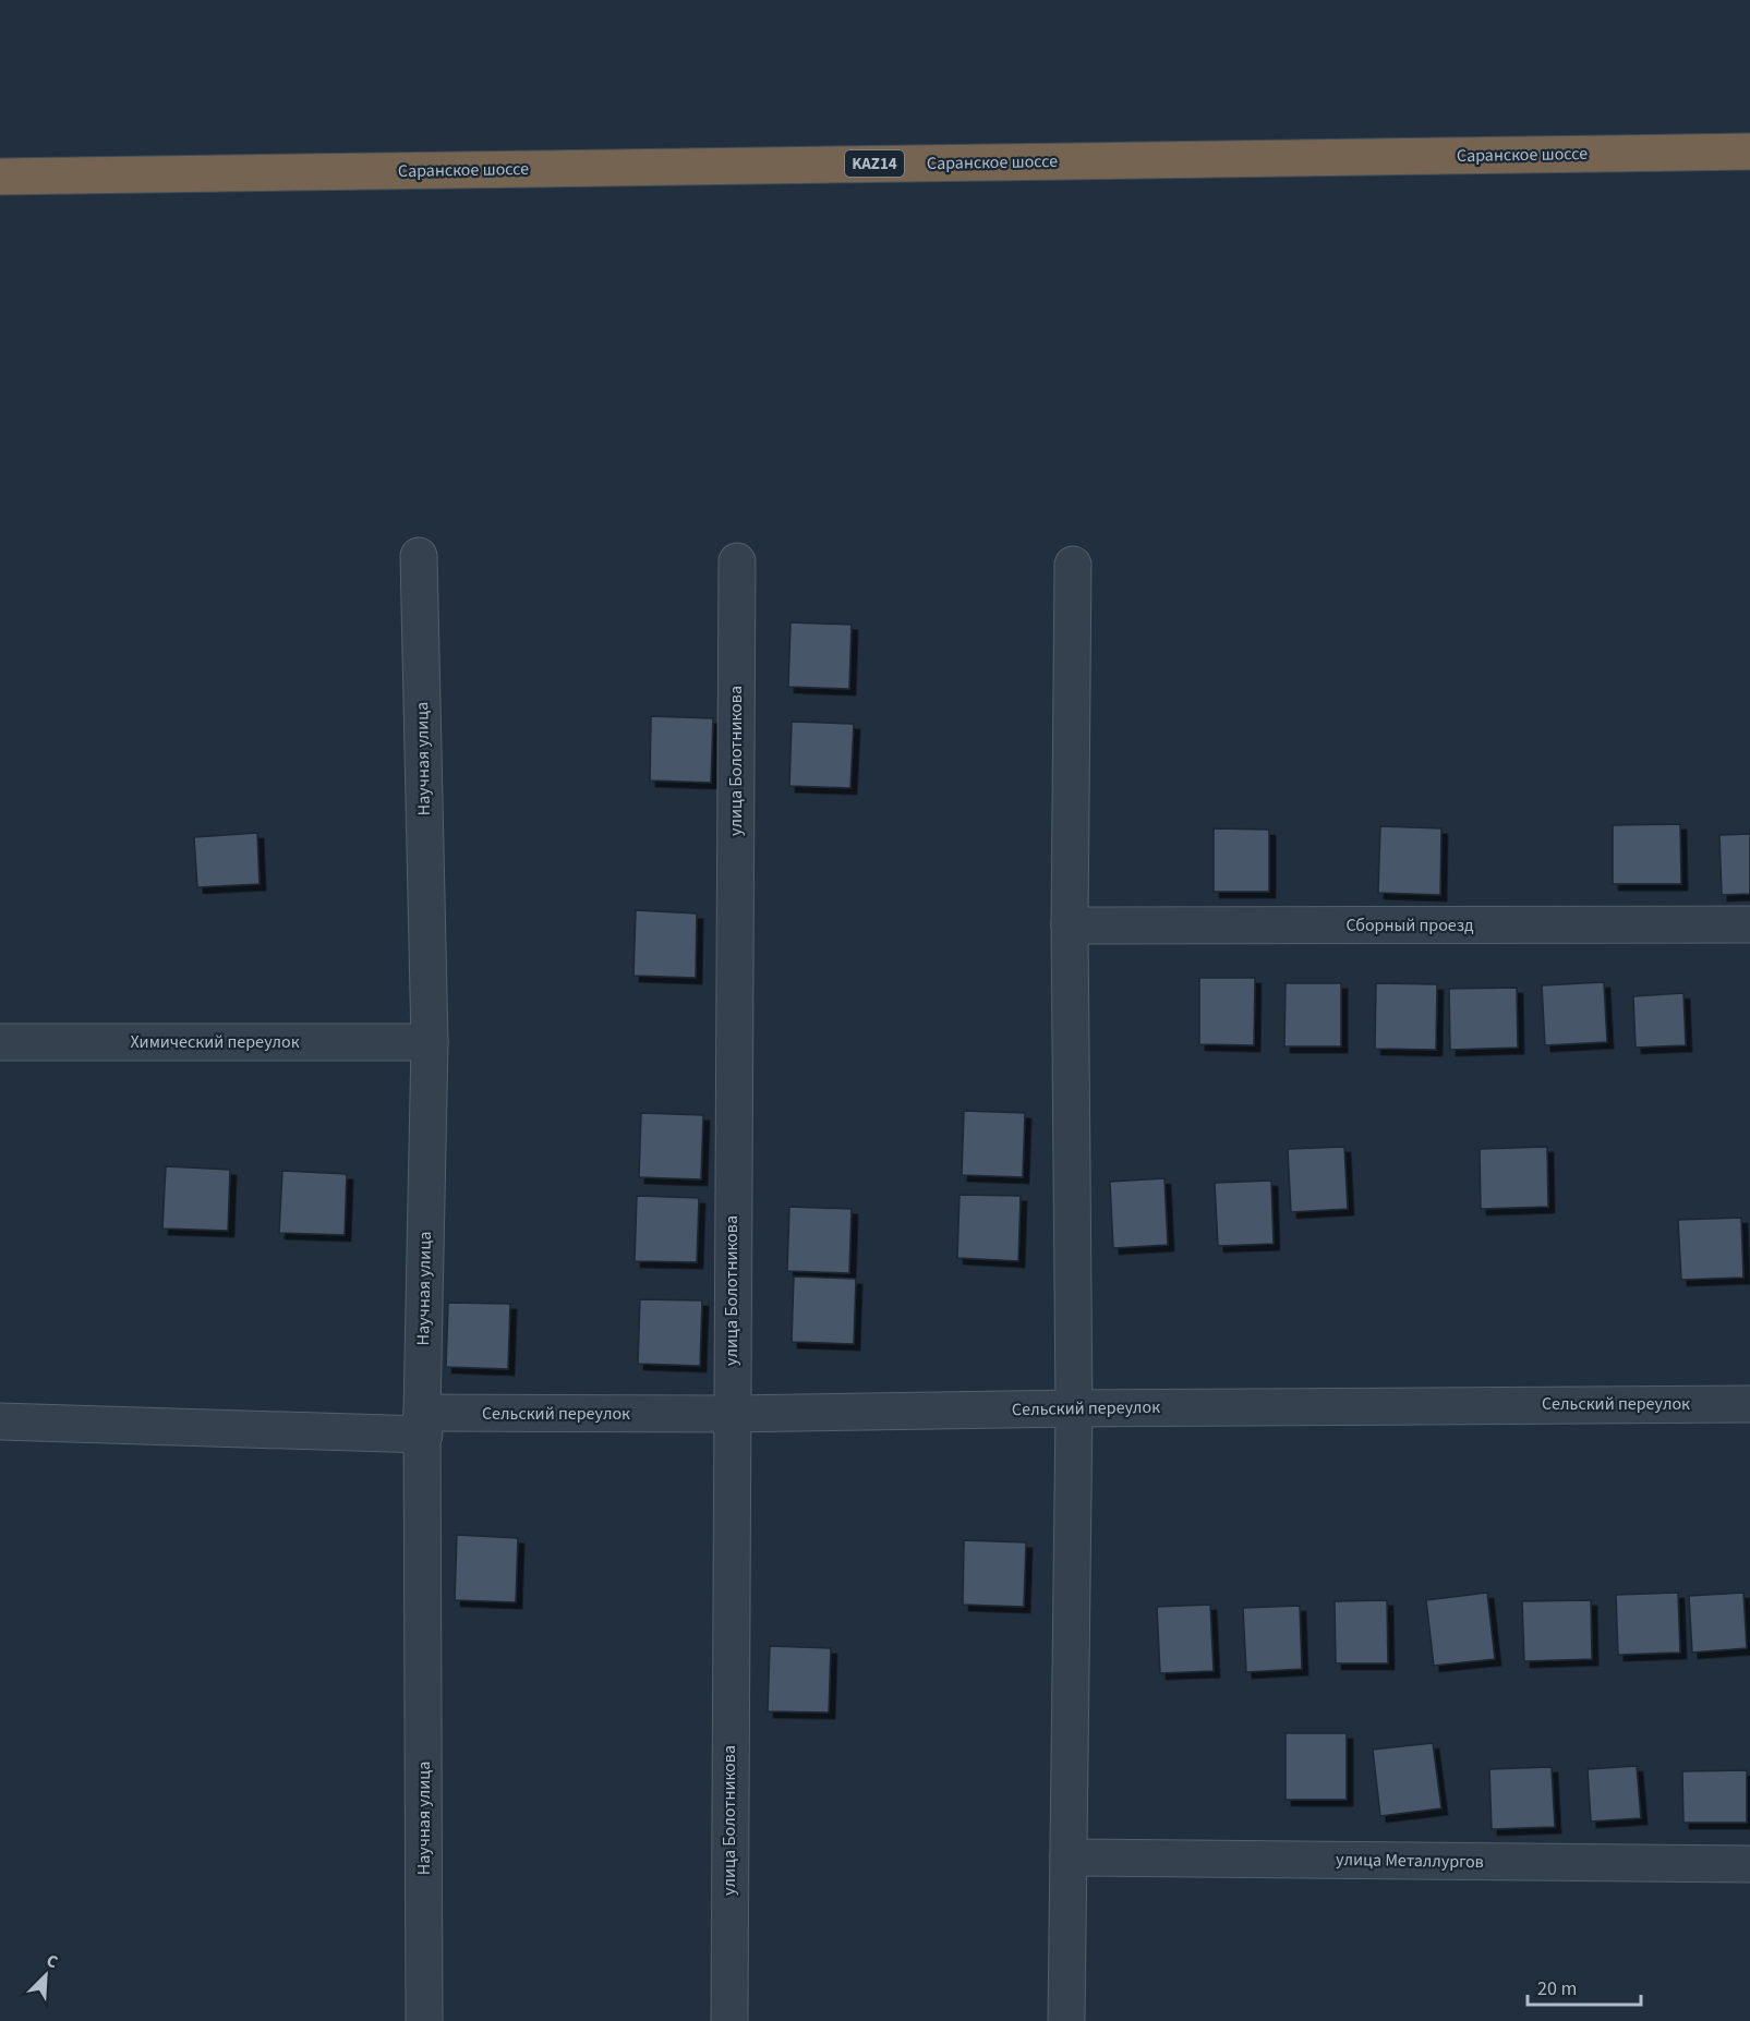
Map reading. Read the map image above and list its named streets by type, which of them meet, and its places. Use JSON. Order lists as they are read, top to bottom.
{
  "streets": {
    "highway": ["Саранское шоссе", "KAZ14"],
    "street": [
      "Научная улица",
      "улица Болотникова",
      "Сборный проезд",
      "Химический переулок",
      "Сельский переулок",
      "улица Металлургов"
    ]
  },
  "crossings": [
    ["Научная улица", "Химический переулок"],
    ["Научная улица", "Сельский переулок"],
    ["улица Болотникова", "Сельский переулок"]
  ],
  "scale_bar": "20 m",
  "north": "top right"
}
